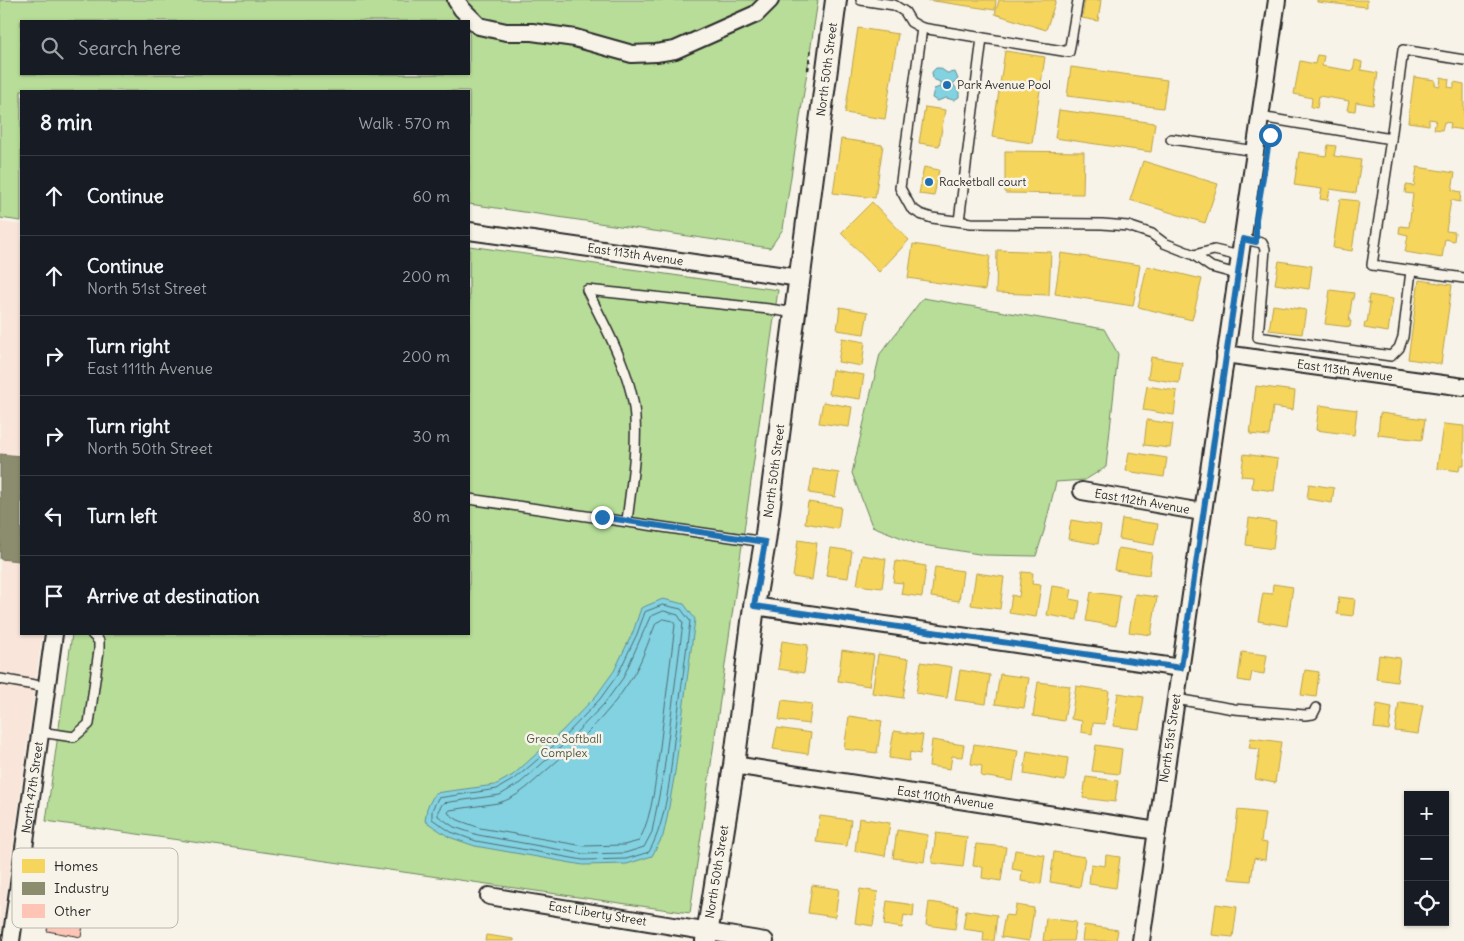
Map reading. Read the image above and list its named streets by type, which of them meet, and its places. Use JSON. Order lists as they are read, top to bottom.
{
  "streets": {
    "street": [
      "North 50th Street",
      "East 113th Avenue",
      "East 112th Avenue",
      "North 51st Street",
      "North 47th Street",
      "East 110th Avenue",
      "East Liberty Street"
    ]
  },
  "crossings": [
    ["North 50th Street", "East 113th Avenue"],
    ["North 50th Street", "East 110th Avenue"],
    ["North 50th Street", "East Liberty Street"],
    ["East 113th Avenue", "North 51st Street"],
    ["East 112th Avenue", "North 51st Street"],
    ["North 51st Street", "East 110th Avenue"]
  ],
  "parks": ["Greco Softball Complex"],
  "places": ["Park Avenue Pool", "Racketball court"],
  "legend": ["Homes", "Industry", "Other"],
  "page": {
    "search": "Search here",
    "heading": ["8 min", "Walk · 570 m"],
    "list": [
      ["Continue", "60 m"],
      ["Continue", "North 51st Street", "200 m"],
      ["Turn right", "East 111th Avenue", "200 m"],
      ["Turn right", "North 50th Street", "30 m"],
      ["Turn left", "80 m"],
      "Arrive at destination"
    ],
    "map_buttons": ["+", "−"]
  }
}
